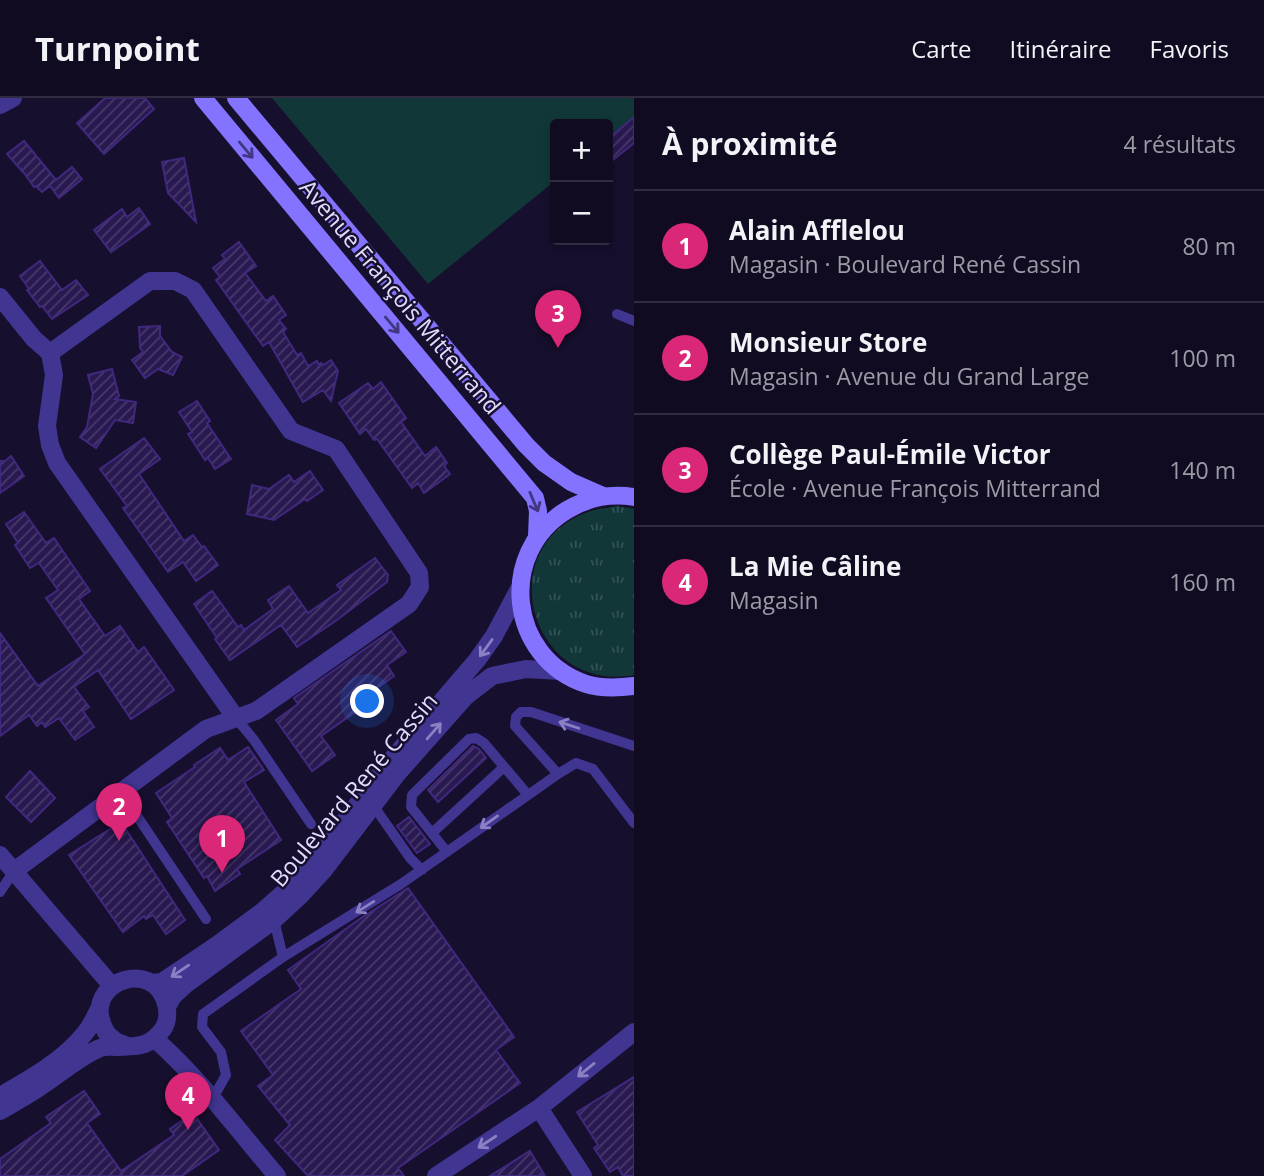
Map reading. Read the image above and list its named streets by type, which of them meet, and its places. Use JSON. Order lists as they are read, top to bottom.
{
  "streets": {
    "main road": ["Avenue François Mitterrand"],
    "street": ["Boulevard René Cassin"]
  },
  "page": {
    "header": "Turnpoint",
    "nav": ["Carte", "Itinéraire", "Favoris"],
    "heading": ["À proximité", "4 résultats"],
    "map_buttons": ["+", "−"],
    "list": [
      {
        "mark": "1",
        "name": "Alain Afflelou",
        "note": "Magasin · Boulevard René Cassin",
        "value": "80 m"
      },
      {
        "mark": "2",
        "name": "Monsieur Store",
        "note": "Magasin · Avenue du Grand Large",
        "value": "100 m"
      },
      {
        "mark": "3",
        "name": "Collège Paul-Émile Victor",
        "note": "École · Avenue François Mitterrand",
        "value": "140 m"
      },
      {
        "mark": "4",
        "name": "La Mie Câline",
        "note": "Magasin",
        "value": "160 m"
      }
    ],
    "pins": [
      "3",
      "2",
      "1",
      "4"
    ]
  }
}
